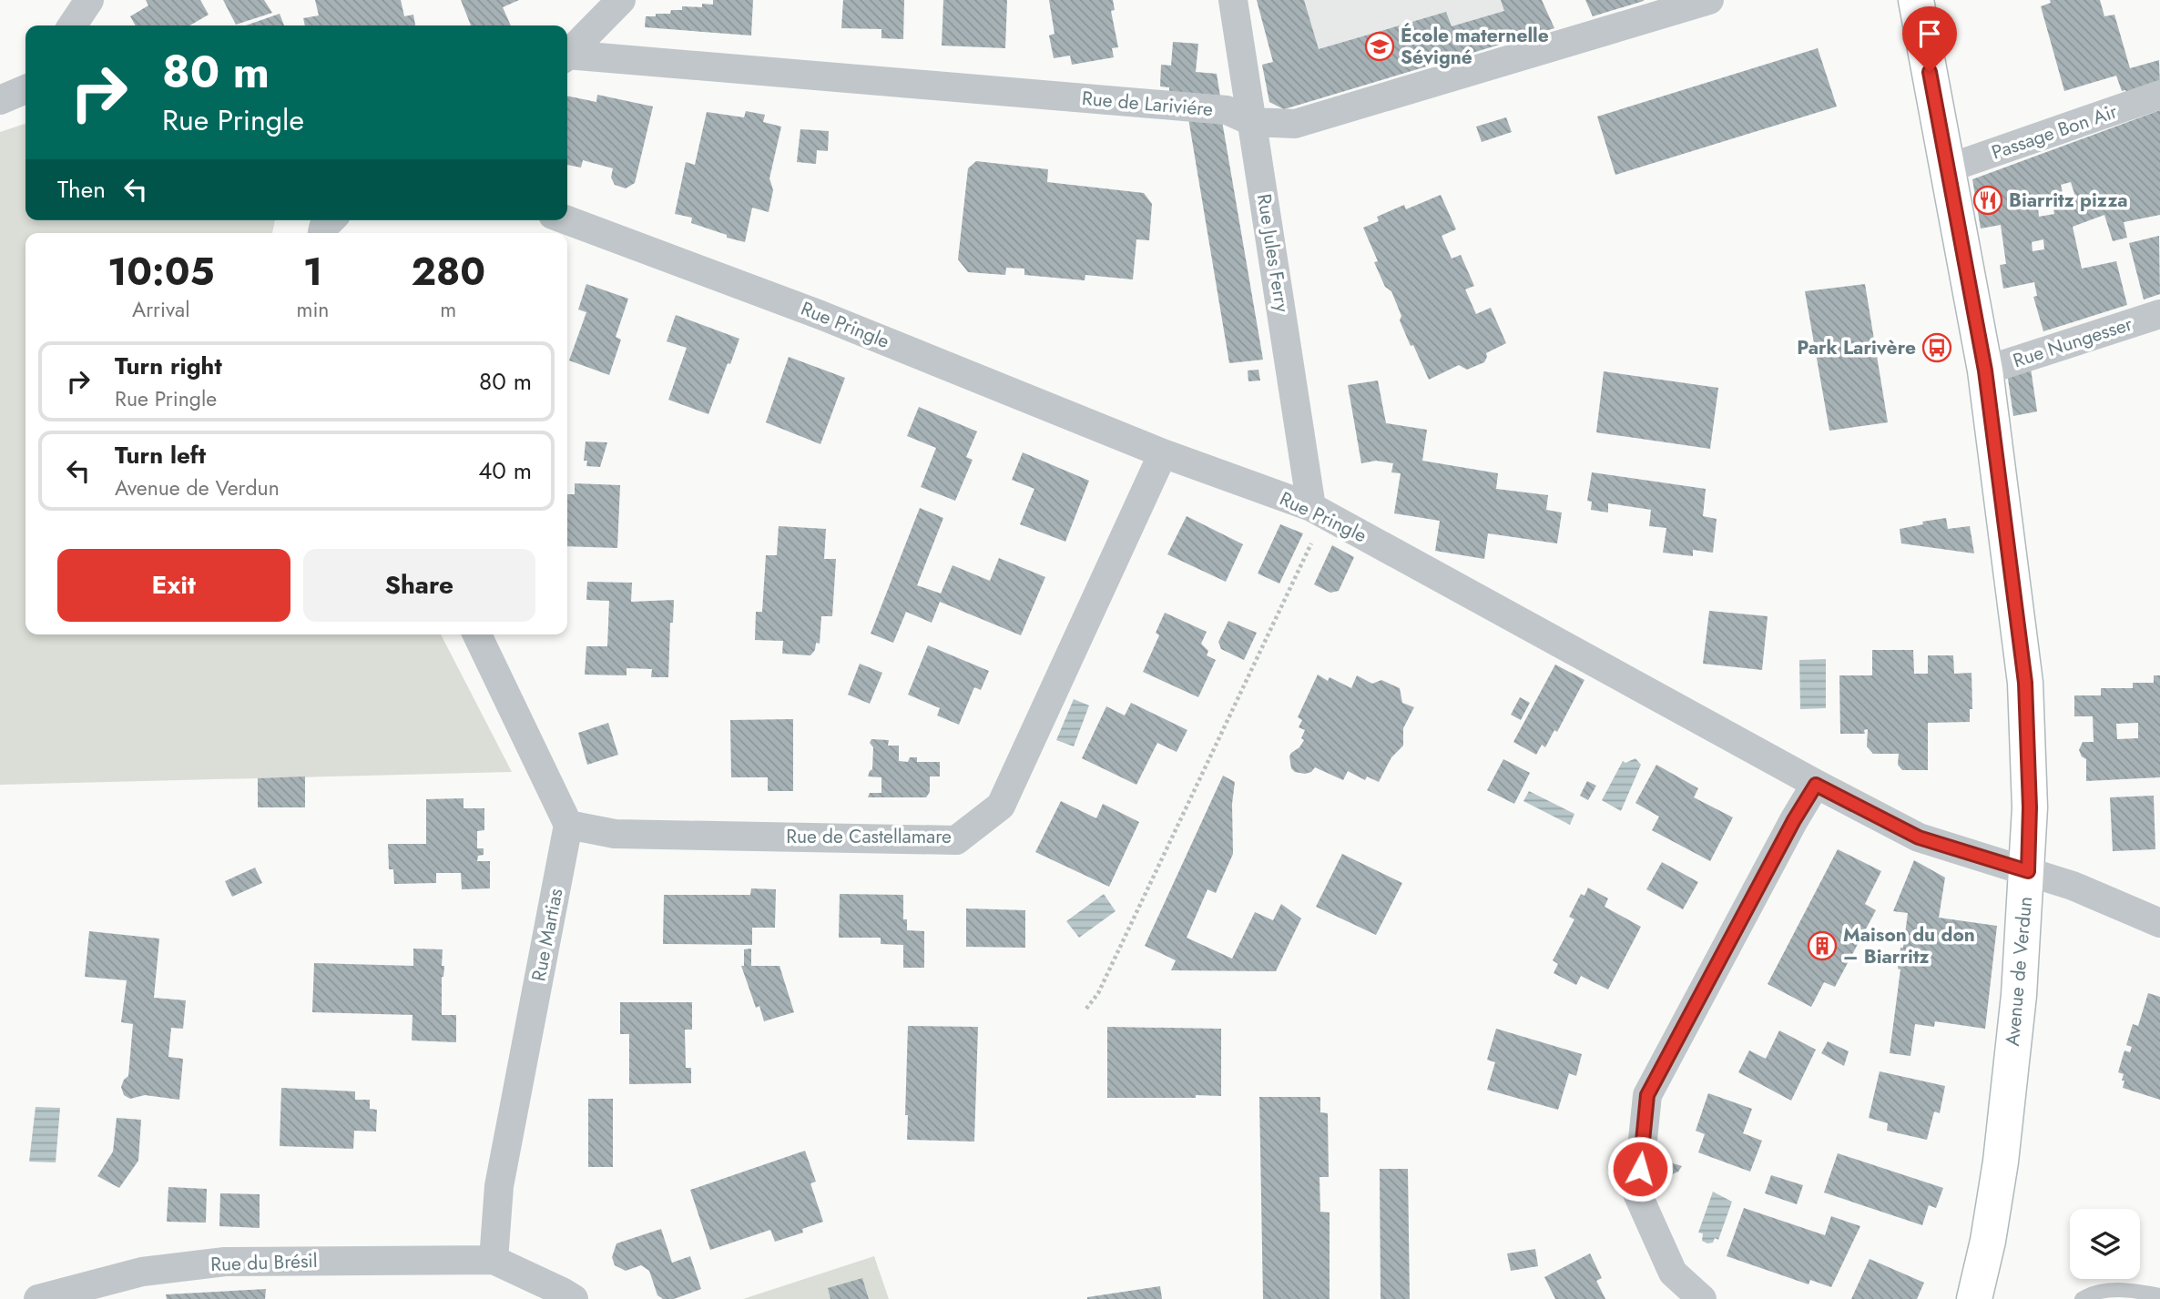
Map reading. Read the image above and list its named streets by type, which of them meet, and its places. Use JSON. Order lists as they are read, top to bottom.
{
  "streets": {
    "main road": ["Avenue de Verdun"],
    "street": [
      "Rue de Lariviére",
      "Passage Bon Air",
      "Rue Jules Ferry",
      "Rue Pringle",
      "Rue Nungesser",
      "Rue de Castellamare",
      "Rue Martias",
      "Rue du Brésil"
    ]
  },
  "crossings": [
    ["Rue de Lariviére", "Rue Jules Ferry"],
    ["Passage Bon Air", "Avenue de Verdun"],
    ["Rue Jules Ferry", "Rue Pringle"],
    ["Rue Pringle", "Rue de Castellamare"],
    ["Rue Pringle", "Avenue de Verdun"],
    ["Rue Nungesser", "Avenue de Verdun"],
    ["Rue de Castellamare", "Rue Martias"],
    ["Rue Martias", "Rue du Brésil"]
  ],
  "places": {
    "school or university": ["École maternelle Sévigné"],
    "restaurant": ["Biarritz pizza"],
    "bus stop": ["Park Larivère"],
    "building": ["Maison du don – Biarritz"]
  },
  "page": {
    "turn": ["80 m", "Rue Pringle"],
    "then": "Then",
    "eta": [
      "10:05",
      "Arrival",
      "1",
      "min",
      "280",
      "m"
    ],
    "list": [
      {
        "name": "Turn right",
        "note": "Rue Pringle",
        "value": "80 m"
      },
      {
        "name": "Turn left",
        "note": "Avenue de Verdun",
        "value": "40 m"
      }
    ],
    "buttons": ["Exit", "Share"]
  }
}
